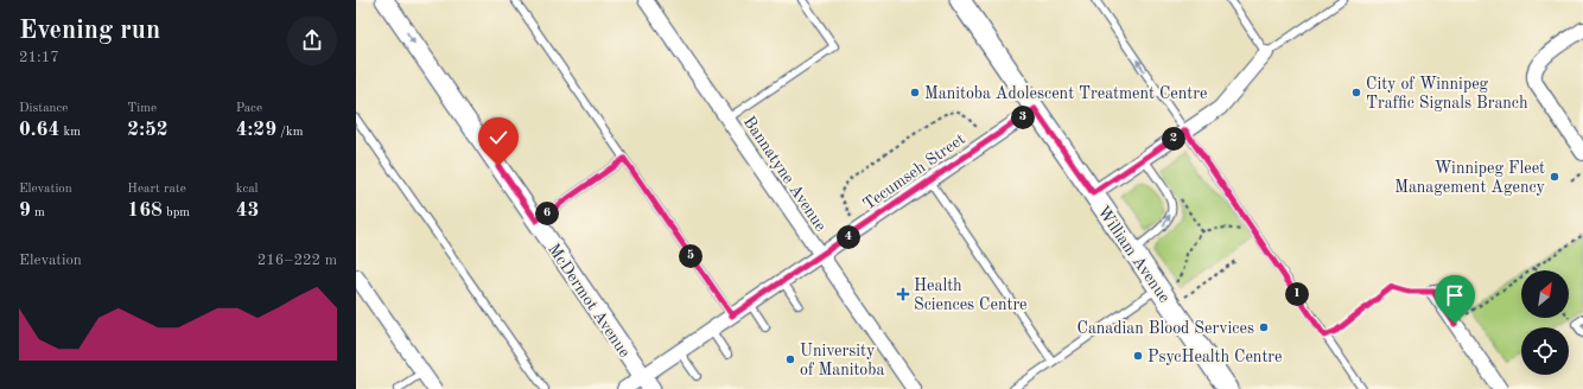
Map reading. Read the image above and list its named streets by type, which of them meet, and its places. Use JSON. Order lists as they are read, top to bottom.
{
  "streets": {
    "main road": ["William Avenue"],
    "street": ["Tecumseh Street", "Bannatyne Avenue", "McDermot Avenue"]
  },
  "crossings": [
    ["Tecumseh Street", "Bannatyne Avenue"],
    ["Tecumseh Street", "William Avenue"],
    ["Tecumseh Street", "McDermot Avenue"]
  ],
  "one_way": ["McDermot Avenue"],
  "places": {
    "other": [
      "Manitoba Adolescent Treatment Centre",
      "City of Winnipeg Traffic Signals Branch",
      "Winnipeg Fleet Management Agency",
      "Canadian Blood Services",
      "PsycHealth Centre",
      "University of Manitoba"
    ],
    "health": ["Health Sciences Centre"]
  },
  "north": "top right",
  "page": {
    "heading": ["Evening run", "21:17"],
    "stats": [
      ["Distance", "0.64 km"],
      ["Time", "2:52"],
      ["Pace", "4:29 /km"],
      ["Elevation", "9 m"],
      ["Heart rate", "168 bpm"],
      ["kcal", "43"]
    ],
    "pins": [
      "3",
      "2",
      "6",
      "4",
      "5",
      "1"
    ],
    "chart": ["Elevation", "216–222 m"]
  }
}
